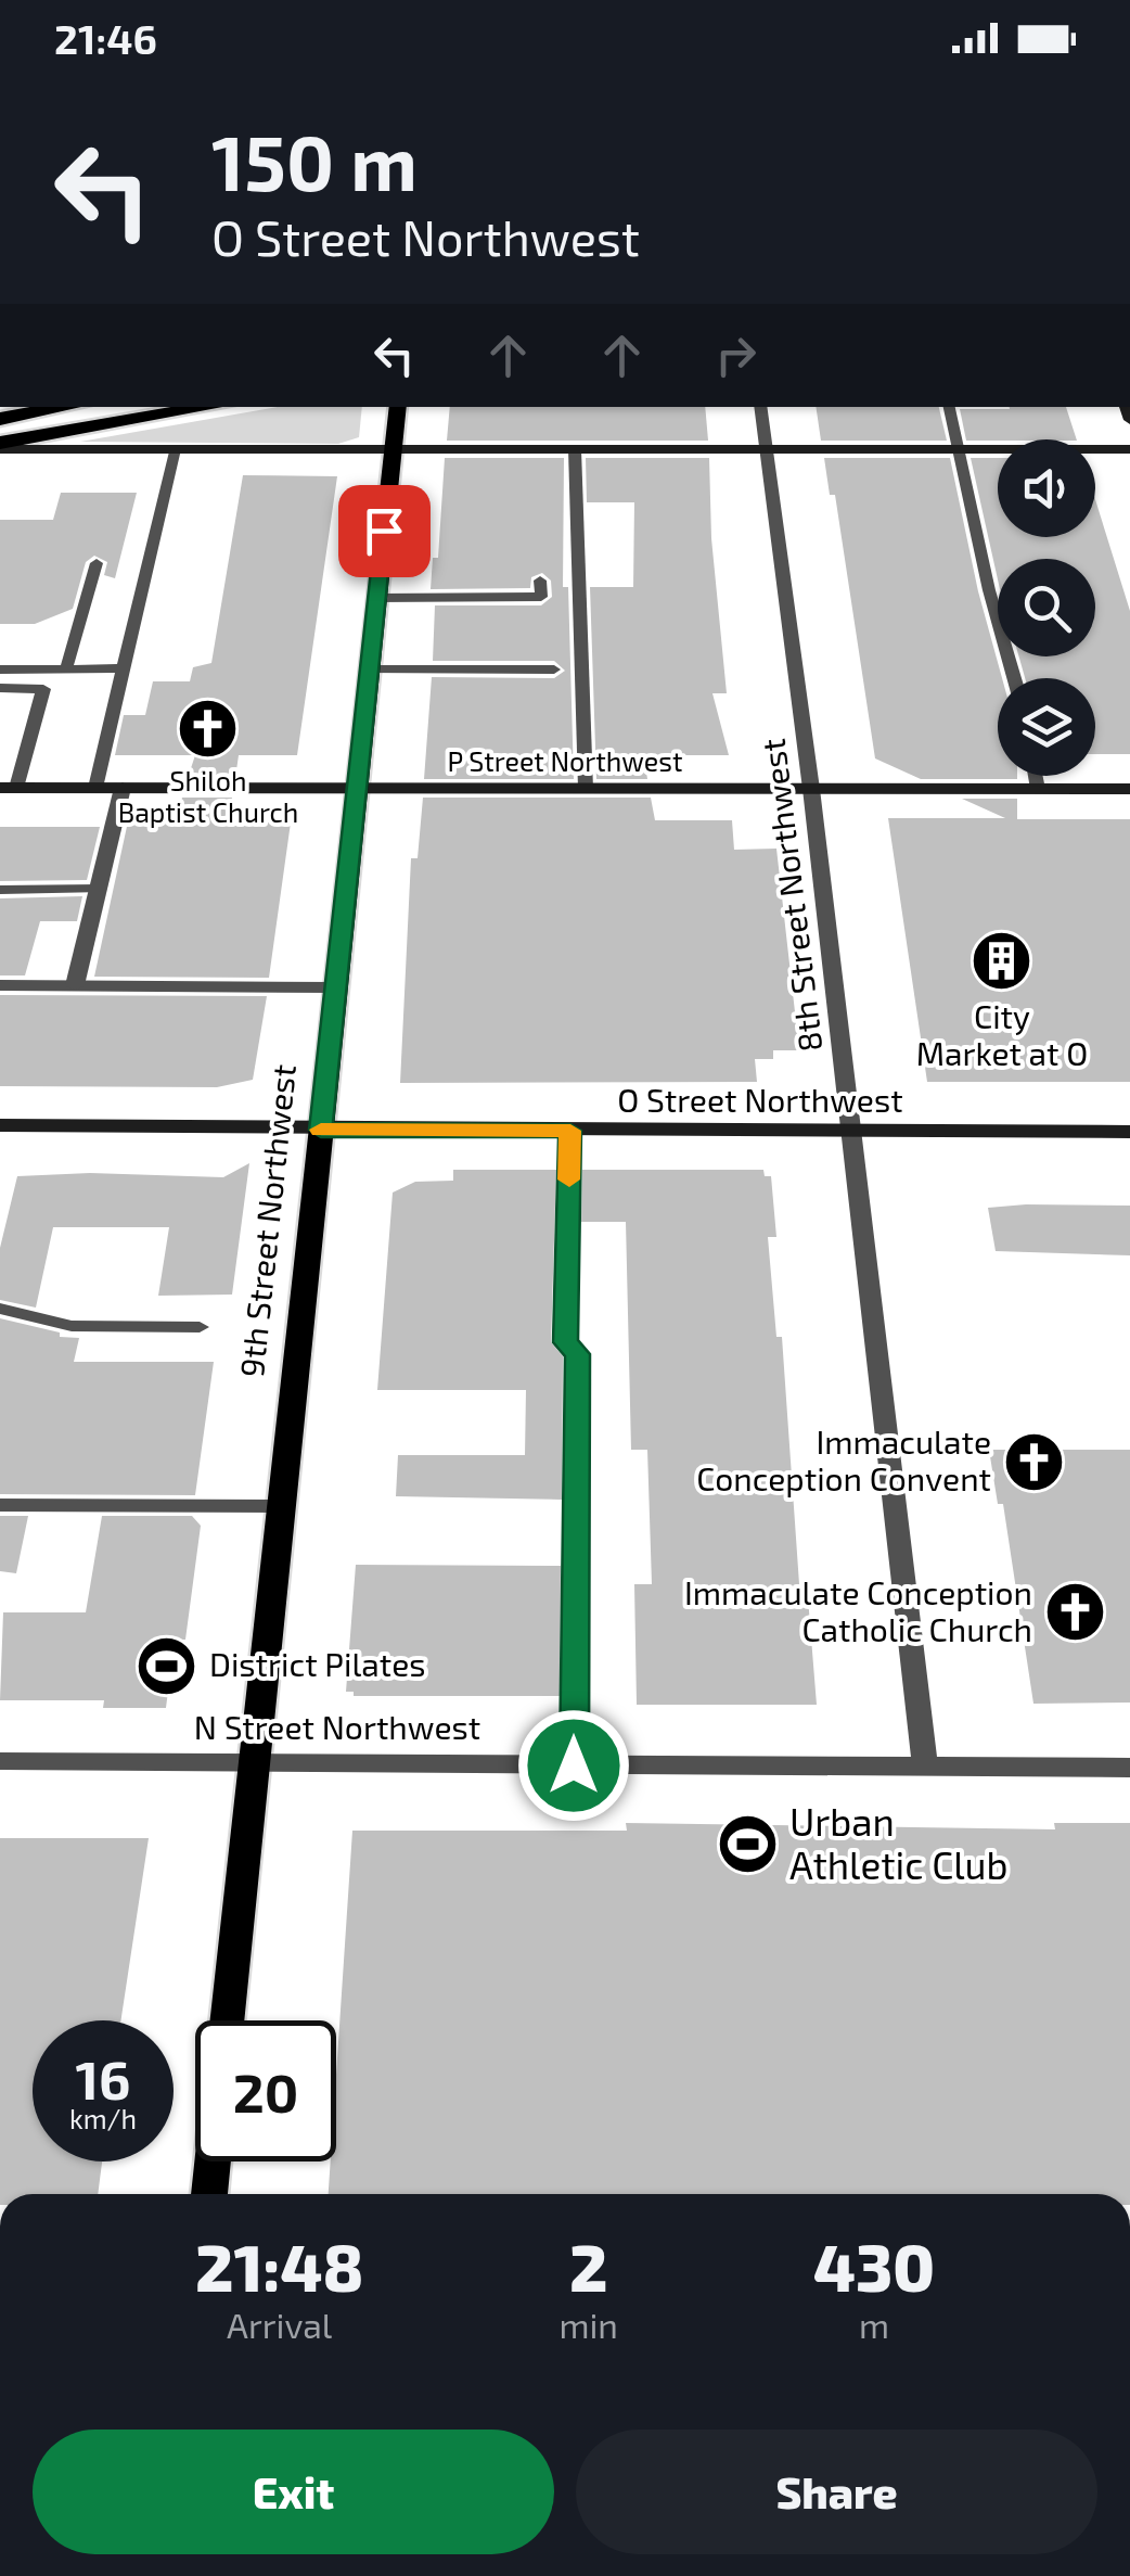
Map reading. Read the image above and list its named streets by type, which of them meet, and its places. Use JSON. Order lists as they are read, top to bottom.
{
  "streets": {
    "main road": ["9th Street Northwest"],
    "street": [
      "P Street Northwest",
      "8th Street Northwest",
      "O Street Northwest",
      "N Street Northwest"
    ]
  },
  "crossings": [
    ["P Street Northwest", "8th Street Northwest"],
    ["P Street Northwest", "9th Street Northwest"],
    ["8th Street Northwest", "O Street Northwest"],
    ["8th Street Northwest", "N Street Northwest"],
    ["O Street Northwest", "9th Street Northwest"],
    ["9th Street Northwest", "N Street Northwest"]
  ],
  "places": {
    "church": ["Shiloh Baptist Church", "Immaculate Conception Convent", "Immaculate Conception Catholic Church"],
    "building": ["City Market at O"],
    "sports": ["District Pilates", "Urban Athletic Club"]
  },
  "page": {
    "status": "21:46",
    "turn": ["150 m", "O Street Northwest"],
    "speed": "16 km/h",
    "limit": "20",
    "eta": [
      "21:48",
      "Arrival",
      "2",
      "min",
      "430",
      "m"
    ],
    "buttons": ["Exit", "Share"]
  }
}
